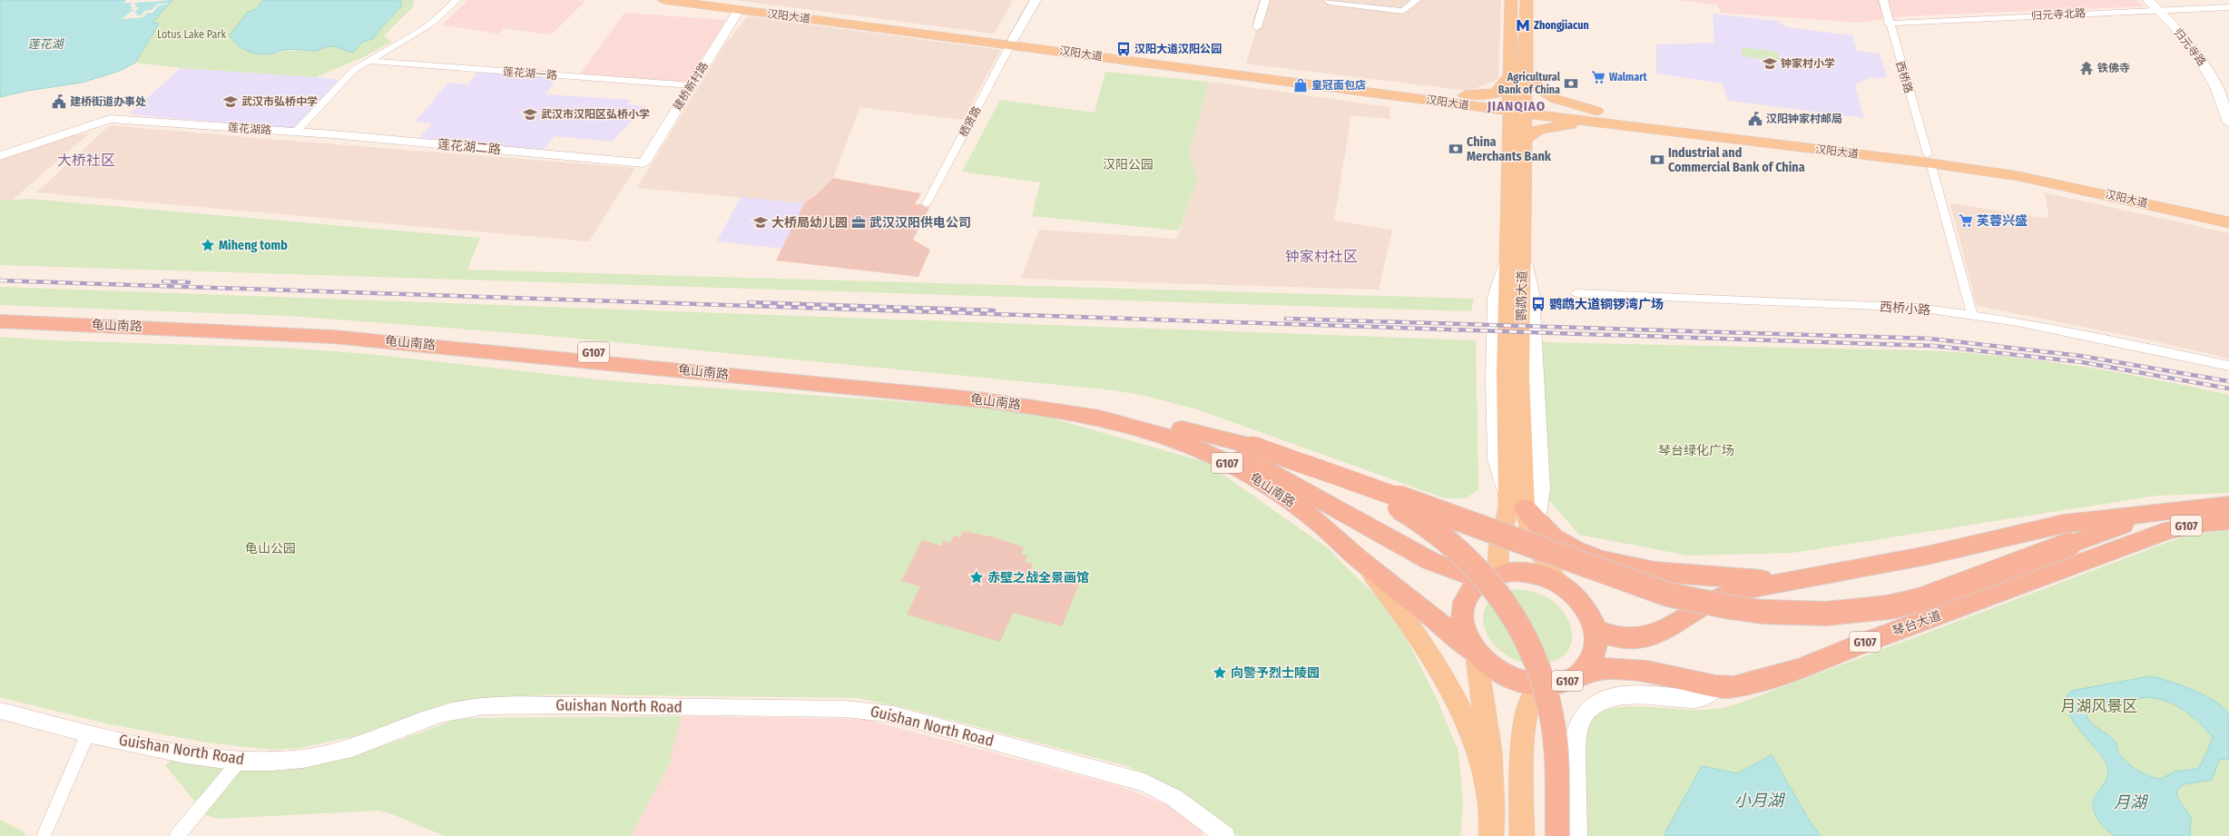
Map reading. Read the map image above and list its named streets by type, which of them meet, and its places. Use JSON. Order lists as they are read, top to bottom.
{
  "streets": {
    "highway": ["龟山南路", "G107", "琴台大道"],
    "main road": ["汉阳大道", "鹦鹉大道"],
    "street": [
      "归元寺北路",
      "归元寺路",
      "莲花湖一路",
      "西桥路",
      "建桥新村路",
      "栖贤路",
      "莲花湖路",
      "莲花湖二路",
      "西桥小路",
      "Guishan North Road"
    ]
  },
  "crossings": [
    ["归元寺北路", "归元寺路"],
    ["归元寺北路", "西桥路"],
    ["汉阳大道", "西桥路"],
    ["汉阳大道", "建桥新村路"],
    ["汉阳大道", "栖贤路"],
    ["汉阳大道", "鹦鹉大道"],
    ["莲花湖一路", "建桥新村路"],
    ["西桥路", "西桥小路"],
    ["建桥新村路", "莲花湖二路"],
    ["莲花湖路", "莲花湖二路"],
    ["鹦鹉大道", "G107"],
    ["龟山南路", "G107"],
    ["G107", "琴台大道"]
  ],
  "districts": ["JIANQIAO", "大桥社区", "钟家村社区"],
  "water": ["莲花湖", "小月湖", "月湖"],
  "parks": [
    "Lotus Lake Park",
    "汉阳公园",
    "琴台绿化广场",
    "龟山公园",
    "月湖风景区"
  ],
  "places": {
    "metro station": ["Zhongjiacun"],
    "bus stop": ["汉阳大道汉阳公园", "鹦鹉大道铜锣湾广场"],
    "school or university": [
      "钟家村小学",
      "武汉市弘桥中学",
      "武汉市汉阳区弘桥小学",
      "大桥局幼儿园"
    ],
    "temple": ["铁佛寺"],
    "supermarket": ["Walmart", "芙蓉兴盛"],
    "bank": ["Agricultural Bank of China", "China Merchants Bank", "Industrial and Commercial Bank of China"],
    "shop": ["皇冠面包店"],
    "public building": ["建桥街道办事处", "汉阳钟家村邮局"],
    "office": ["武汉汉阳供电公司"],
    "place": ["Miheng tomb", "赤壁之战全景画馆", "向警予烈士陵园"]
  }
}
